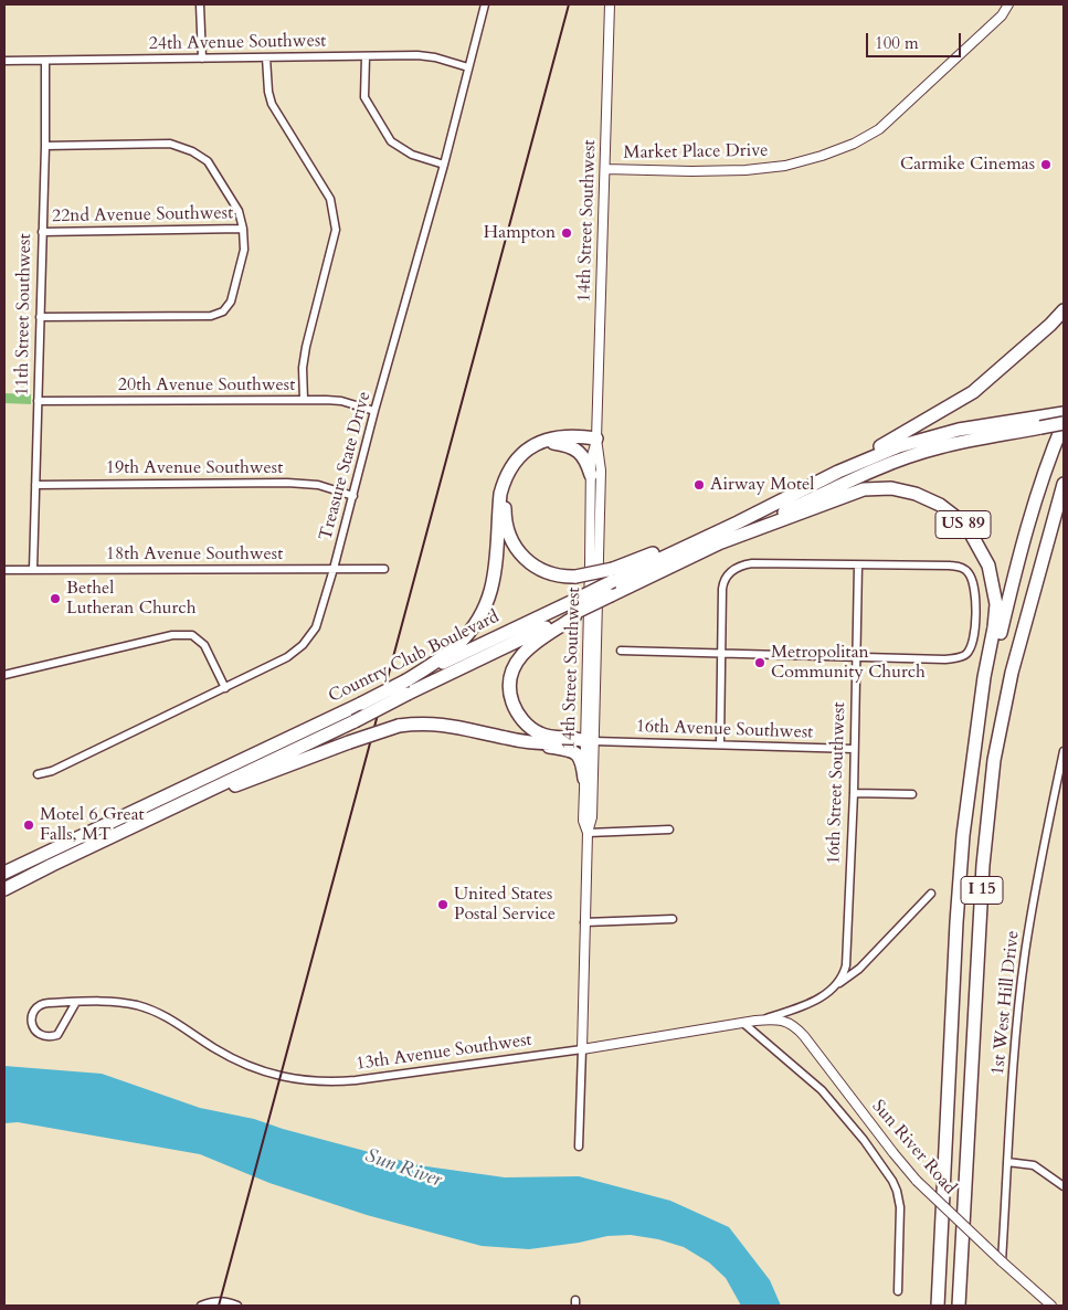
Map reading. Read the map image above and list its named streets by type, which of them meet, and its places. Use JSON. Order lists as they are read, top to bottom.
{
  "streets": {
    "highway": ["US 89", "Country Club Boulevard", "I 15"],
    "street": [
      "24th Avenue Southwest",
      "Market Place Drive",
      "22nd Avenue Southwest",
      "14th Street Southwest",
      "11th Street Southwest",
      "20th Avenue Southwest",
      "Treasure State Drive",
      "19th Avenue Southwest",
      "18th Avenue Southwest",
      "16th Avenue Southwest",
      "16th Street Southwest",
      "1st West Hill Drive",
      "13th Avenue Southwest",
      "Sun River Road"
    ]
  },
  "crossings": [
    ["24th Avenue Southwest", "11th Street Southwest"],
    ["24th Avenue Southwest", "Treasure State Drive"],
    ["Market Place Drive", "14th Street Southwest"],
    ["22nd Avenue Southwest", "11th Street Southwest"],
    ["14th Street Southwest", "16th Avenue Southwest"],
    ["14th Street Southwest", "13th Avenue Southwest"],
    ["11th Street Southwest", "20th Avenue Southwest"],
    ["11th Street Southwest", "19th Avenue Southwest"],
    ["11th Street Southwest", "18th Avenue Southwest"],
    ["20th Avenue Southwest", "Treasure State Drive"],
    ["Treasure State Drive", "19th Avenue Southwest"],
    ["Treasure State Drive", "18th Avenue Southwest"],
    ["US 89", "Country Club Boulevard"],
    ["US 89", "I 15"],
    ["16th Avenue Southwest", "16th Street Southwest"],
    ["16th Street Southwest", "13th Avenue Southwest"],
    ["1st West Hill Drive", "Sun River Road"],
    ["13th Avenue Southwest", "Sun River Road"]
  ],
  "water": ["Sun River"],
  "places": [
    "Carmike Cinemas",
    "Hampton",
    "Airway Motel",
    "Bethel Lutheran Church",
    "Metropolitan Community Church",
    "Motel 6 Great Falls, MT",
    "United States Postal Service"
  ],
  "scale_bar": "100 m"
}
